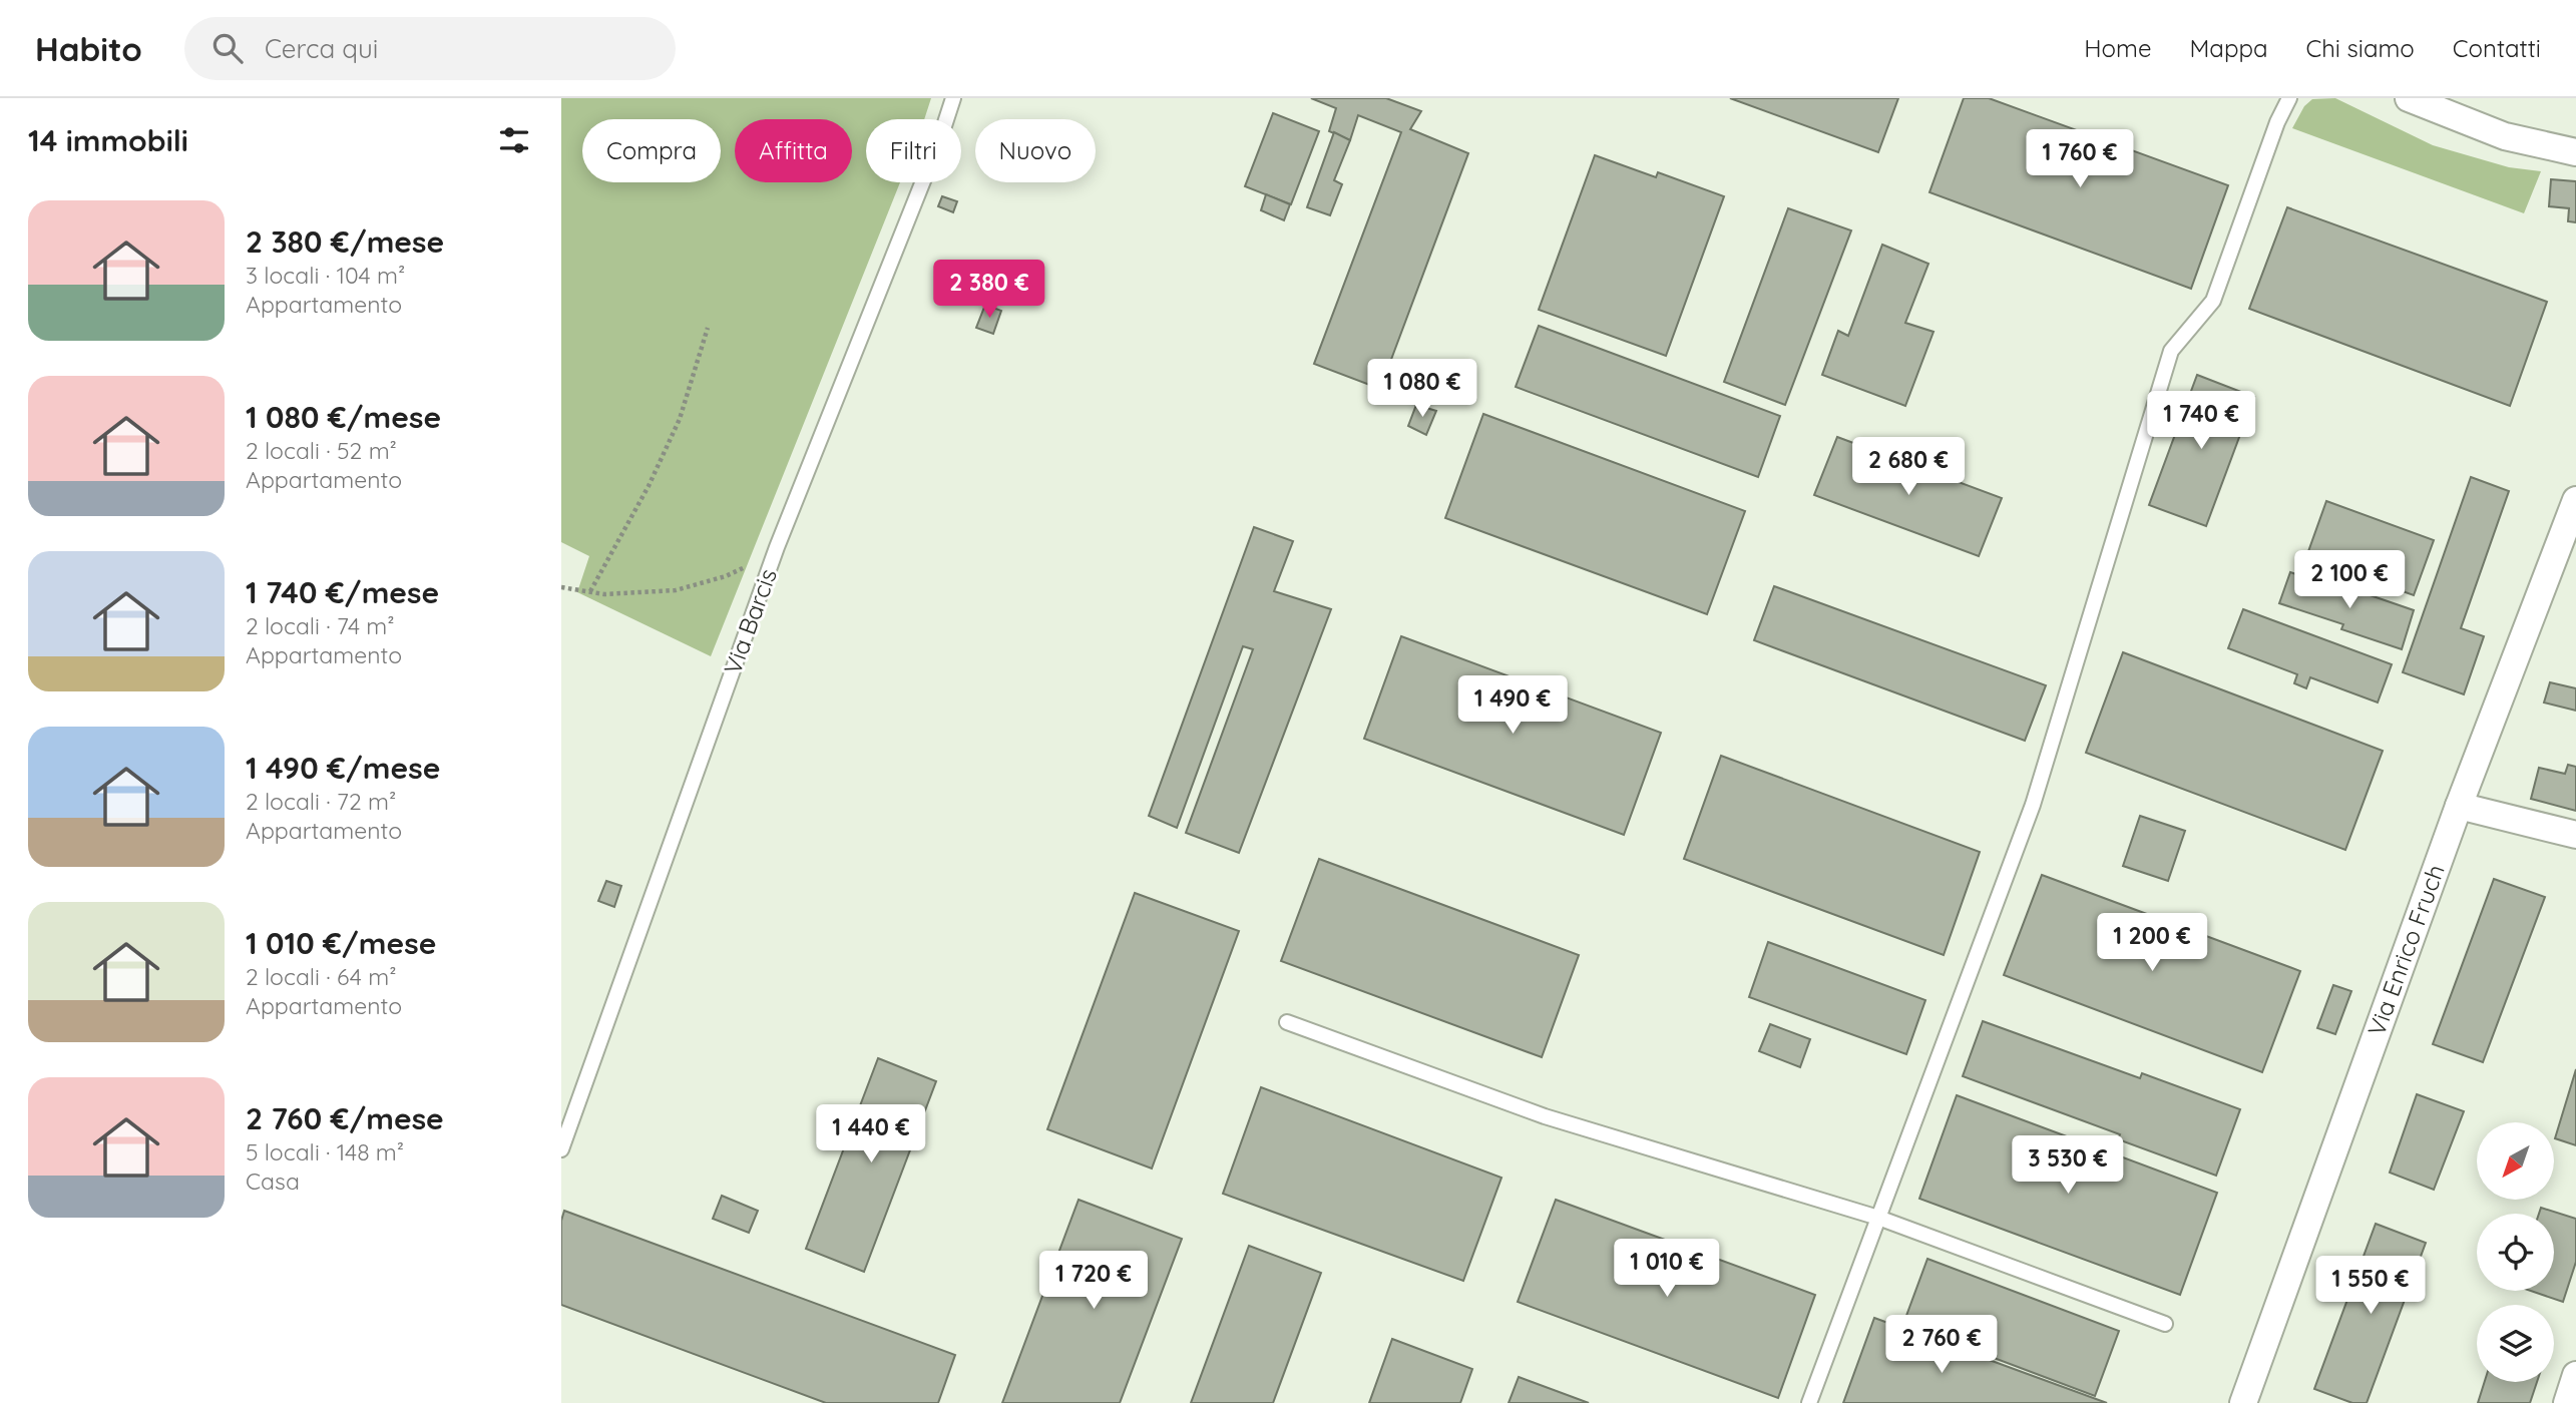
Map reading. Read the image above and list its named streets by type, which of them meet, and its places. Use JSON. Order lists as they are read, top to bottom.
{
  "streets": {
    "street": ["Via Enrico Fruch"],
    "lane": ["Via Barcis"]
  },
  "north": "bottom left",
  "page": {
    "header": "Habito",
    "search": "Cerca qui",
    "nav": [
      "Home",
      "Mappa",
      "Chi siamo",
      "Contatti"
    ],
    "heading": "14 immobili",
    "chip": [
      "Compra",
      "Affitta",
      "Filtri",
      "Nuovo"
    ],
    "price": [
      "1 760 €",
      "2 380 €",
      "1 080 €",
      "1 740 €",
      "2 680 €",
      "2 100 €",
      "1 490 €",
      "1 200 €",
      "1 440 €",
      "3 530 €",
      "1 010 €",
      "1 720 €",
      "1 550 €",
      "2 760 €"
    ],
    "list": [
      {
        "name": "2 380 €/mese",
        "note": "3 locali · 104 m² · Appartamento"
      },
      {
        "name": "1 080 €/mese",
        "note": "2 locali · 52 m² · Appartamento"
      },
      {
        "name": "1 740 €/mese",
        "note": "2 locali · 74 m² · Appartamento"
      },
      {
        "name": "1 490 €/mese",
        "note": "2 locali · 72 m² · Appartamento"
      },
      {
        "name": "1 010 €/mese",
        "note": "2 locali · 64 m² · Appartamento"
      },
      {
        "name": "2 760 €/mese",
        "note": "5 locali · 148 m² · Casa"
      }
    ]
  }
}
